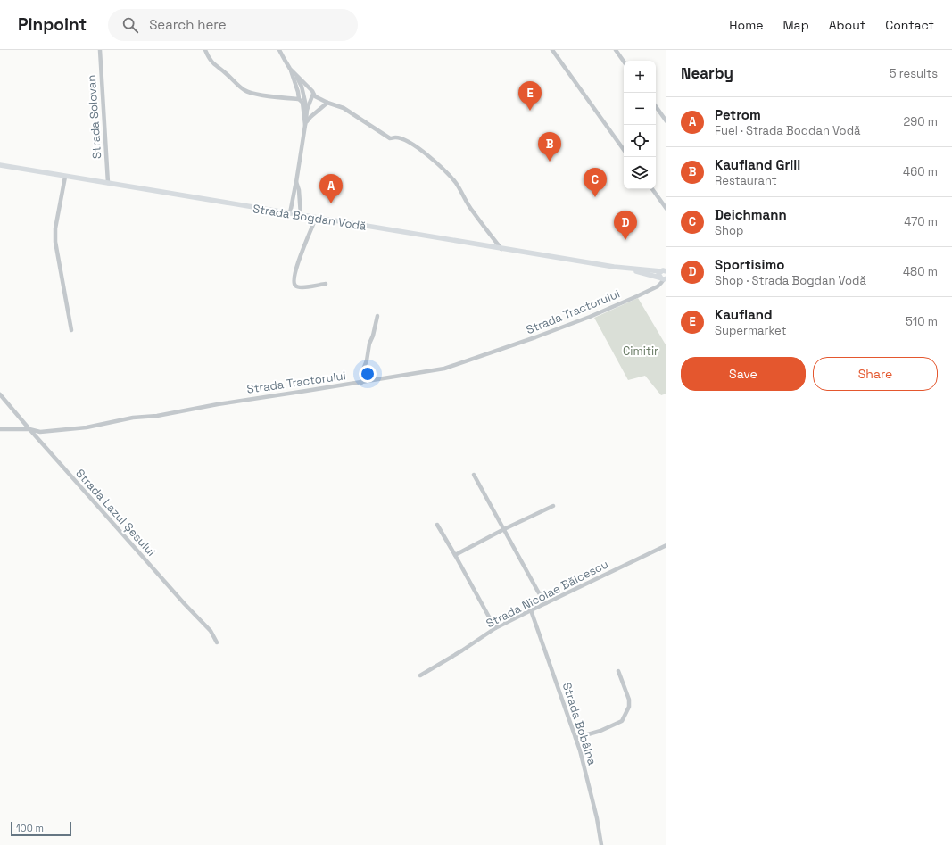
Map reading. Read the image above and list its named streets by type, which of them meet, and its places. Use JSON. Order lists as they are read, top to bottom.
{
  "streets": {
    "main road": ["Strada Bogdan Vodă"],
    "street": [
      "Strada Solovan",
      "Strada Tractorului",
      "Strada Lazul Șesului",
      "Strada Nicolae Bălcescu",
      "Strada Bobâlna"
    ]
  },
  "crossings": [
    ["Strada Solovan", "Strada Bogdan Vodă"],
    ["Strada Bogdan Vodă", "Strada Tractorului"],
    ["Strada Tractorului", "Strada Lazul Șesului"],
    ["Strada Nicolae Bălcescu", "Strada Bobâlna"]
  ],
  "parks": ["Cimitir"],
  "scale_bar": "100 m",
  "page": {
    "header": "Pinpoint",
    "search": "Search here",
    "nav": [
      "Home",
      "Map",
      "About",
      "Contact"
    ],
    "heading": ["Nearby", "5 results"],
    "map_buttons": ["+", "−"],
    "pins": [
      "E",
      "B",
      "C",
      "A",
      "D"
    ],
    "list": [
      {
        "mark": "A",
        "name": "Petrom",
        "note": "Fuel · Strada Bogdan Vodă",
        "value": "290 m"
      },
      {
        "mark": "B",
        "name": "Kaufland Grill",
        "note": "Restaurant",
        "value": "460 m"
      },
      {
        "mark": "C",
        "name": "Deichmann",
        "note": "Shop",
        "value": "470 m"
      },
      {
        "mark": "D",
        "name": "Sportisimo",
        "note": "Shop · Strada Bogdan Vodă",
        "value": "480 m"
      },
      {
        "mark": "E",
        "name": "Kaufland",
        "note": "Supermarket",
        "value": "510 m"
      }
    ],
    "buttons": ["Save", "Share"],
    "scale": "100 m"
  }
}
